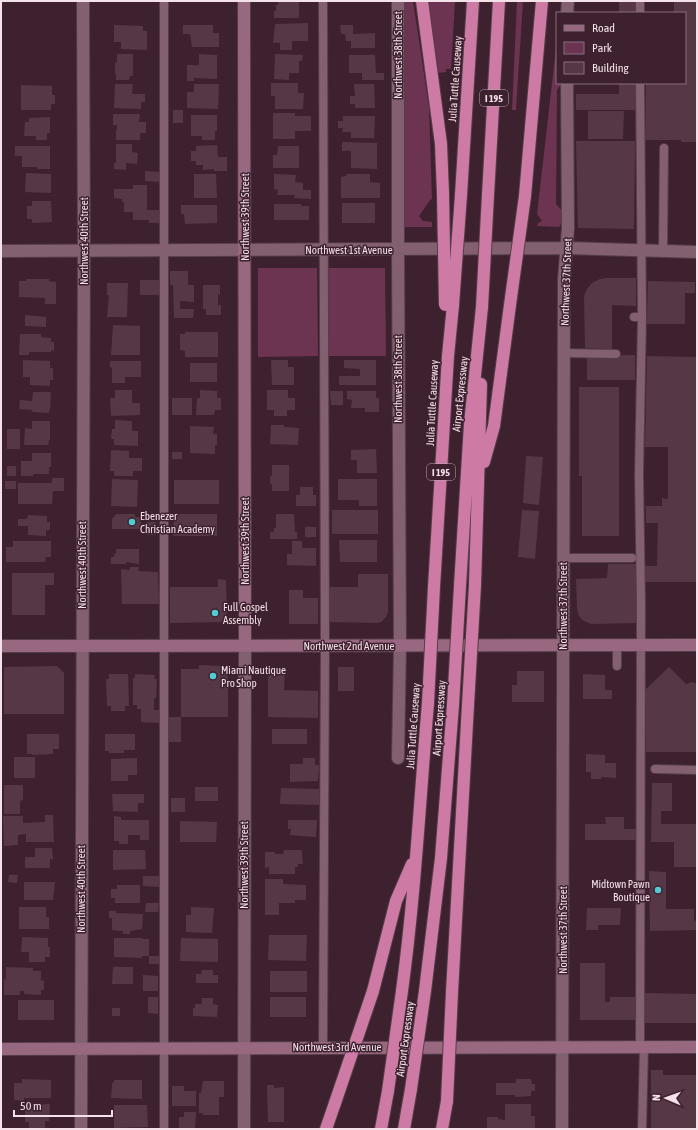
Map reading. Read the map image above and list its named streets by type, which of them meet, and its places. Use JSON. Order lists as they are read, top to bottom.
{
  "streets": {
    "highway": ["Julia Tuttle Causeway", "I 195", "Airport Expressway"],
    "street": [
      "Northwest 38th Street",
      "Northwest 39th Street",
      "Northwest 40th Street",
      "Northwest 1st Avenue",
      "Northwest 37th Street",
      "Northwest 2nd Avenue",
      "Northwest 3rd Avenue"
    ]
  },
  "crossings": [
    ["Northwest 38th Street", "Northwest 1st Avenue"],
    ["Northwest 38th Street", "Northwest 2nd Avenue"],
    ["Julia Tuttle Causeway", "Airport Expressway"],
    ["I 195", "Airport Expressway"],
    ["Northwest 39th Street", "Northwest 1st Avenue"],
    ["Northwest 39th Street", "Northwest 2nd Avenue"],
    ["Northwest 39th Street", "Northwest 3rd Avenue"],
    ["Northwest 40th Street", "Northwest 1st Avenue"],
    ["Northwest 40th Street", "Northwest 2nd Avenue"],
    ["Northwest 40th Street", "Northwest 3rd Avenue"],
    ["Northwest 1st Avenue", "Northwest 37th Street"],
    ["Northwest 37th Street", "Northwest 2nd Avenue"],
    ["Northwest 37th Street", "Northwest 3rd Avenue"]
  ],
  "places": [
    "Ebenezer Christian Academy",
    "Full Gospel Assembly",
    "Miami Nautique Pro Shop",
    "Midtown Pawn Boutique"
  ],
  "legend": ["Road", "Park", "Building"],
  "scale_bar": "50 m",
  "north": "left"
}
